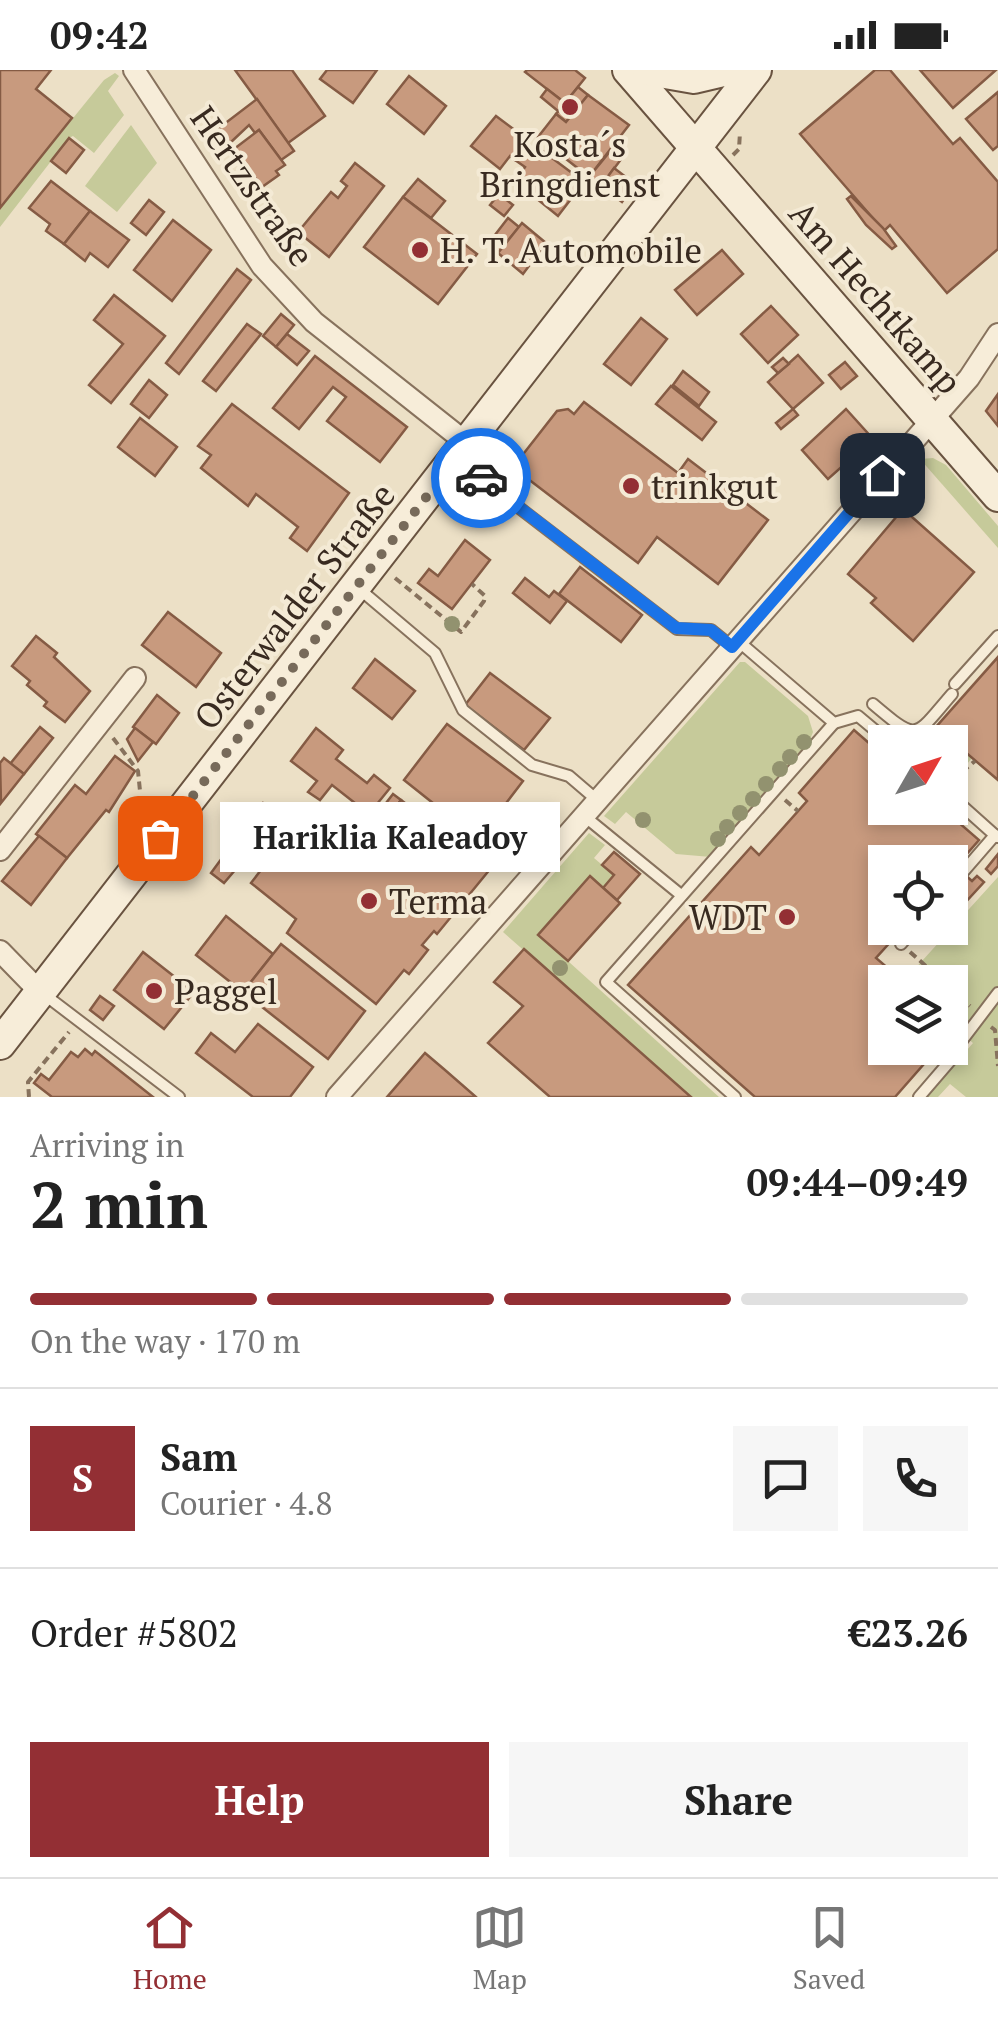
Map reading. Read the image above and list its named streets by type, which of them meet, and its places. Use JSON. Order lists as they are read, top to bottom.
{
  "streets": {
    "street": ["Hertzstraße", "Am Hechtkamp", "Osterwalder Straße"]
  },
  "crossings": [
    ["Hertzstraße", "Osterwalder Straße"],
    ["Am Hechtkamp", "Osterwalder Straße"]
  ],
  "places": [
    "Kosta´s Bringdienst",
    "H. T. Automobile",
    "trinkgut",
    "Hariklia Kaleadoy",
    "Terma",
    "WDT",
    "Paggel"
  ],
  "north": "top right",
  "page": {
    "status": "09:42",
    "bubble": "Hariklia Kaleadoy",
    "heading": ["2 min", "Arriving in", "09:44–09:49"],
    "panel": [
      "Sam",
      "Courier · 4.8",
      "Order #5802",
      "€23.26"
    ],
    "bar": "On the way · 170 m",
    "round": "S",
    "buttons": ["Help", "Share"],
    "tabs": ["Home", "Map", "Saved"]
  }
}
